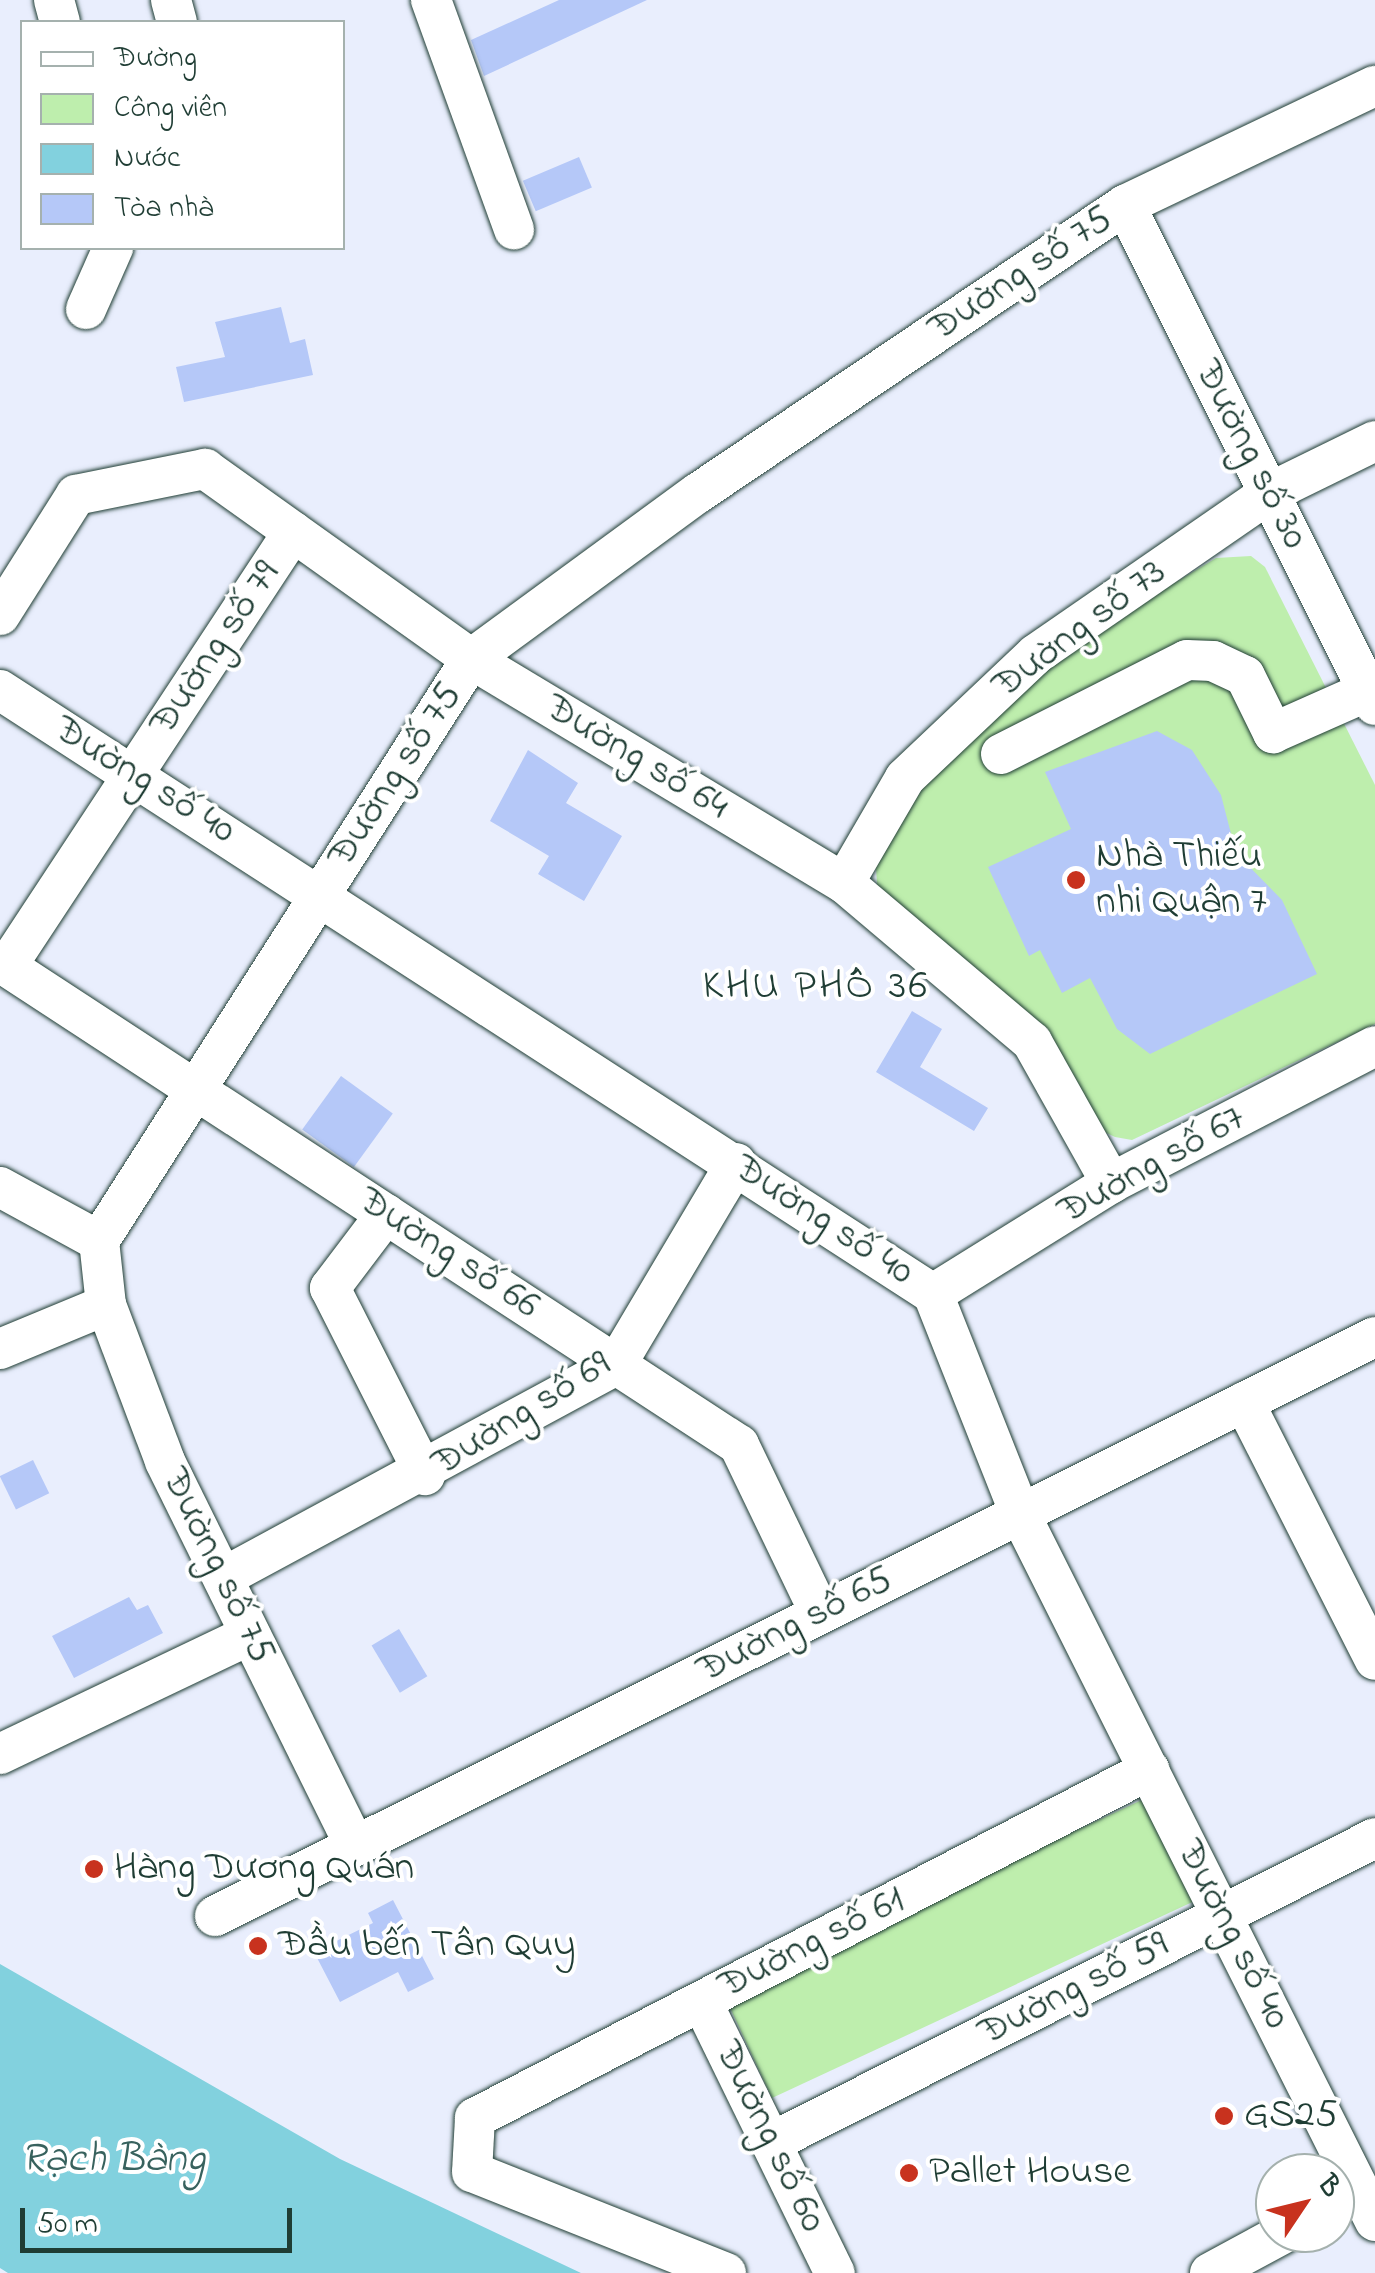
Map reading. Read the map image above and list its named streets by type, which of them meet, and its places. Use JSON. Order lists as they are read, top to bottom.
{
  "streets": {
    "street": [
      "Đường số 75",
      "Đường số 30",
      "Đường số 73",
      "Đường số 79",
      "Đường số 64",
      "Đường số 40",
      "Đường số 67",
      "Đường số 66",
      "Đường số 69",
      "Đường số 65",
      "Đường số 61",
      "Đường số 59",
      "Đường số 60"
    ]
  },
  "crossings": [
    ["Đường số 75", "Đường số 30"],
    ["Đường số 75", "Đường số 64"],
    ["Đường số 75", "Đường số 40"],
    ["Đường số 75", "Đường số 66"],
    ["Đường số 75", "Đường số 69"],
    ["Đường số 75", "Đường số 65"],
    ["Đường số 30", "Đường số 73"],
    ["Đường số 73", "Đường số 64"],
    ["Đường số 79", "Đường số 64"],
    ["Đường số 79", "Đường số 40"],
    ["Đường số 79", "Đường số 66"],
    ["Đường số 64", "Đường số 67"],
    ["Đường số 40", "Đường số 67"],
    ["Đường số 40", "Đường số 69"],
    ["Đường số 40", "Đường số 65"],
    ["Đường số 40", "Đường số 61"],
    ["Đường số 40", "Đường số 59"],
    ["Đường số 66", "Đường số 69"],
    ["Đường số 66", "Đường số 65"],
    ["Đường số 61", "Đường số 60"],
    ["Đường số 59", "Đường số 60"]
  ],
  "districts": ["KHU PHỐ 36"],
  "water": ["Rạch Bàng"],
  "places": [
    "Nhà Thiếu nhi Quận 7",
    "Hàng Dương Quán",
    "Đầu bến Tân Quy",
    "GS25",
    "Pallet House"
  ],
  "legend": [
    "Đường",
    "Công viên",
    "Nước",
    "Tòa nhà"
  ],
  "scale_bar": "50 m",
  "north": "top right"
}
